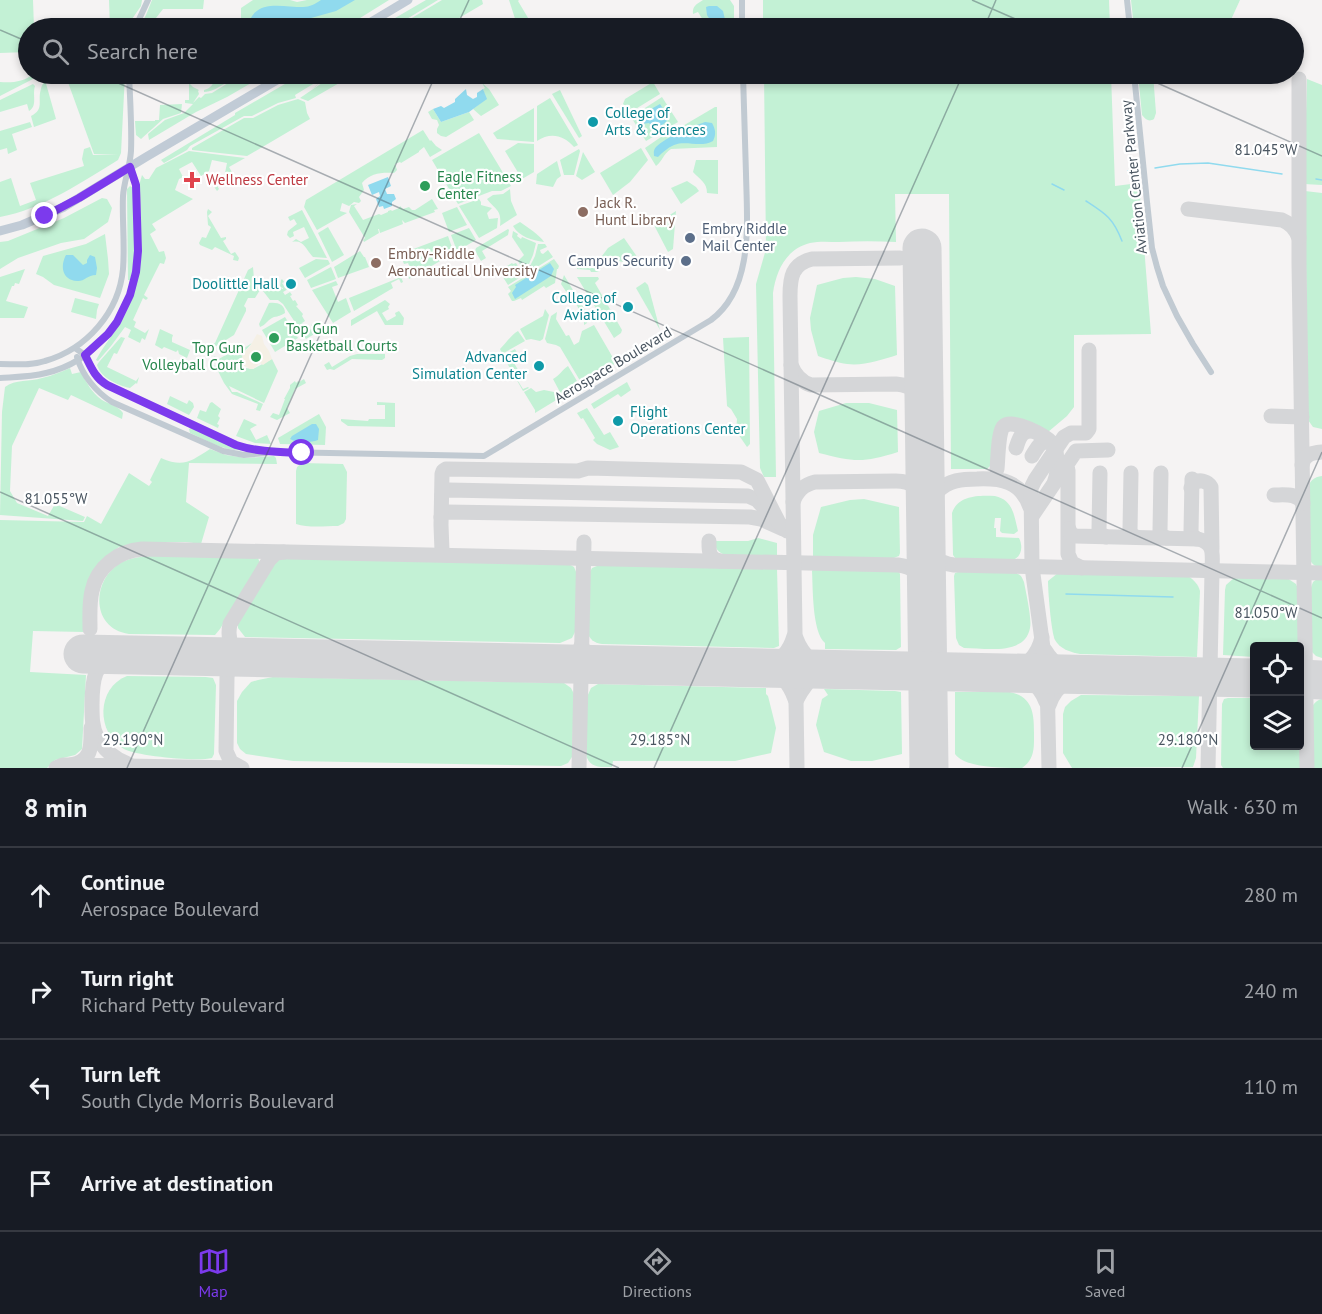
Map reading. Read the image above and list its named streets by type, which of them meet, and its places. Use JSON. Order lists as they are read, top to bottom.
{
  "streets": {
    "street": ["Aviation Center Parkway", "Aerospace Boulevard"]
  },
  "places": {
    "other": [
      "College of Arts & Sciences",
      "Eagle Fitness Center",
      "Jack R. Hunt Library",
      "Embry Riddle Mail Center",
      "Campus Security",
      "Embry-Riddle Aeronautical University",
      "Doolittle Hall",
      "College of Aviation",
      "Top Gun Basketball Courts",
      "Top Gun Volleyball Court",
      "Advanced Simulation Center",
      "Flight Operations Center"
    ],
    "health": ["Wellness Center"]
  },
  "page": {
    "search": "Search here",
    "heading": ["8 min", "Walk · 630 m"],
    "list": [
      ["Continue", "Aerospace Boulevard", "280 m"],
      ["Turn right", "Richard Petty Boulevard", "240 m"],
      ["Turn left", "South Clyde Morris Boulevard", "110 m"],
      "Arrive at destination"
    ],
    "nav": ["Map", "Directions", "Saved"]
  },
  "coordinates": [
    "81.045°W",
    "81.055°W",
    "81.050°W",
    "29.190°N",
    "29.185°N",
    "29.180°N"
  ]
}
